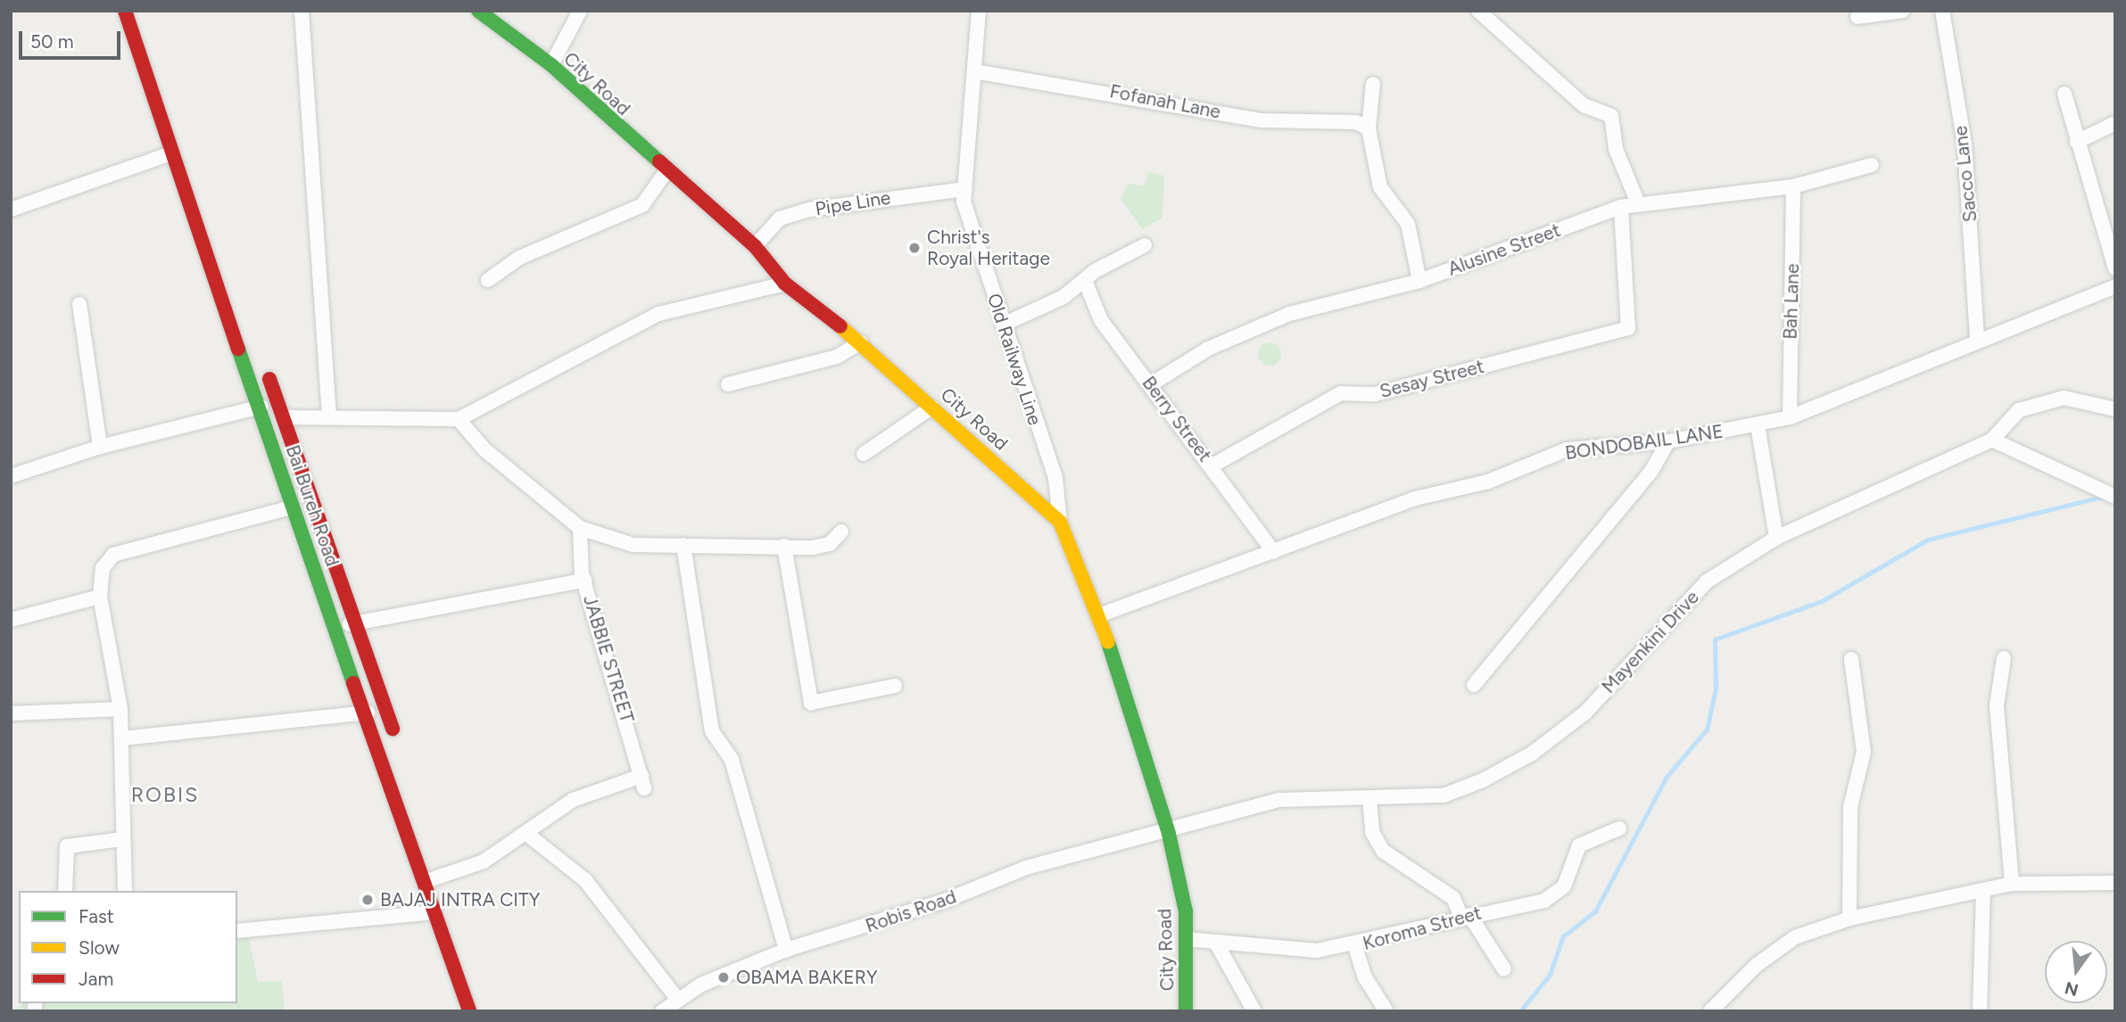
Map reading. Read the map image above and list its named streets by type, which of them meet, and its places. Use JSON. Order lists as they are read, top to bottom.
{
  "streets": {
    "main road": ["City Road", "Bai Bureh Road"],
    "street": [
      "Fofanah Lane",
      "Sacco Lane",
      "Pipe Line",
      "Alusine Street",
      "Bah Lane",
      "Old Railway Line",
      "Sesay Street",
      "Berry Street",
      "BONDOBAIL LANE",
      "Mayenkini Drive",
      "JABBIE STREET",
      "Robis Road",
      "Koroma Street"
    ]
  },
  "crossings": [
    ["City Road", "Pipe Line"],
    ["City Road", "Old Railway Line"],
    ["City Road", "BONDOBAIL LANE"],
    ["City Road", "Mayenkini Drive"],
    ["City Road", "Robis Road"],
    ["City Road", "Koroma Street"],
    ["Fofanah Lane", "Old Railway Line"],
    ["Sacco Lane", "BONDOBAIL LANE"],
    ["Pipe Line", "Old Railway Line"],
    ["Alusine Street", "Bah Lane"],
    ["Alusine Street", "Sesay Street"],
    ["Alusine Street", "Berry Street"],
    ["Bah Lane", "BONDOBAIL LANE"],
    ["Sesay Street", "Berry Street"],
    ["Berry Street", "BONDOBAIL LANE"],
    ["Mayenkini Drive", "Robis Road"]
  ],
  "districts": ["ROBIS"],
  "places": ["Christ's Royal Heritage", "BAJAJ INTRA CITY", "OBAMA BAKERY"],
  "legend": ["Fast", "Slow", "Jam"],
  "scale_bar": "50 m",
  "north": "bottom"
}
